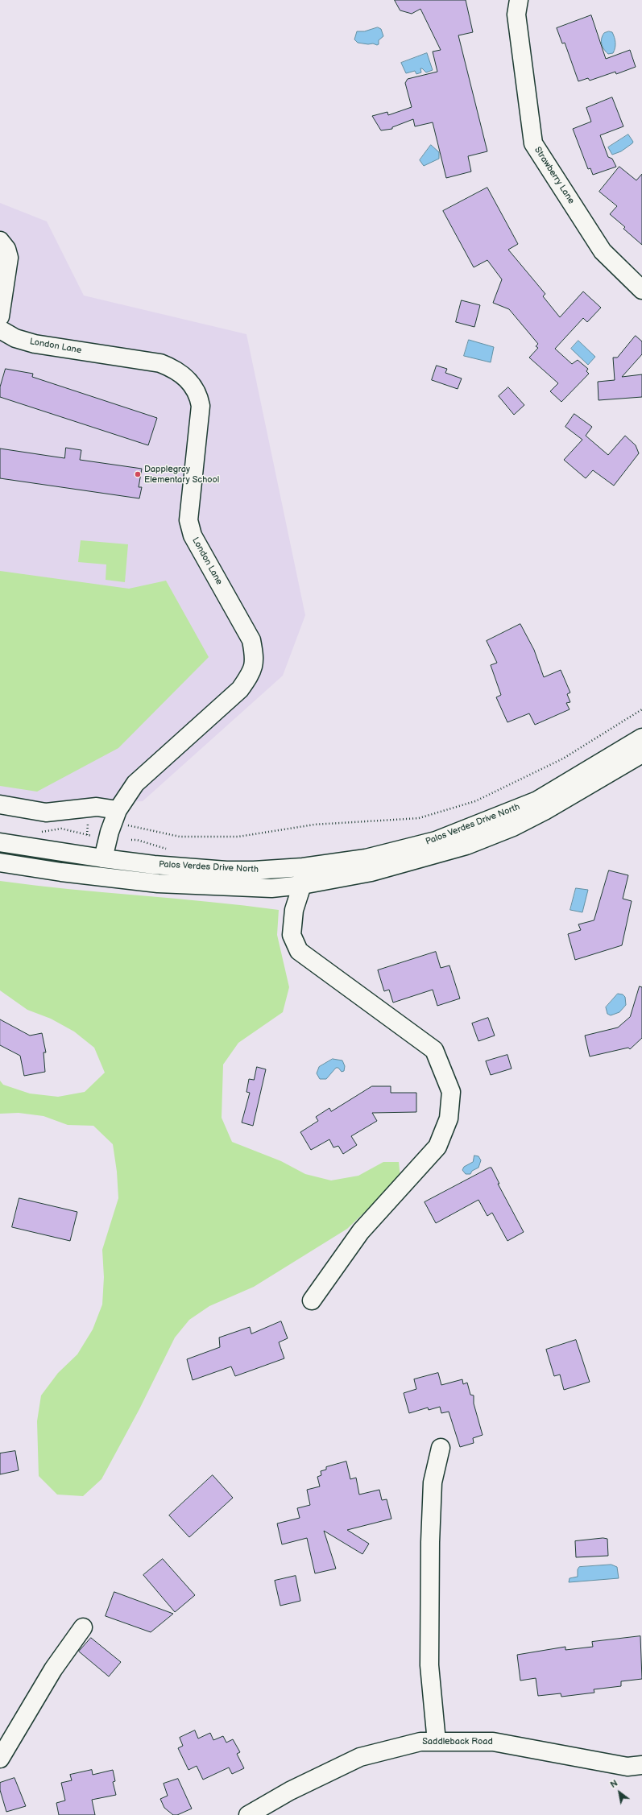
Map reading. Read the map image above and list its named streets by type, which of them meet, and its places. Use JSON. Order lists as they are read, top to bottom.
{
  "streets": {
    "main road": [
      "Strawberry Lane",
      "London Lane",
      "Palos Verdes Drive North",
      "Saddleback Road"
    ]
  },
  "crossings": [
    ["London Lane", "Palos Verdes Drive North"]
  ],
  "places": ["Dapplegray Elementary School"],
  "north": "top left"
}
